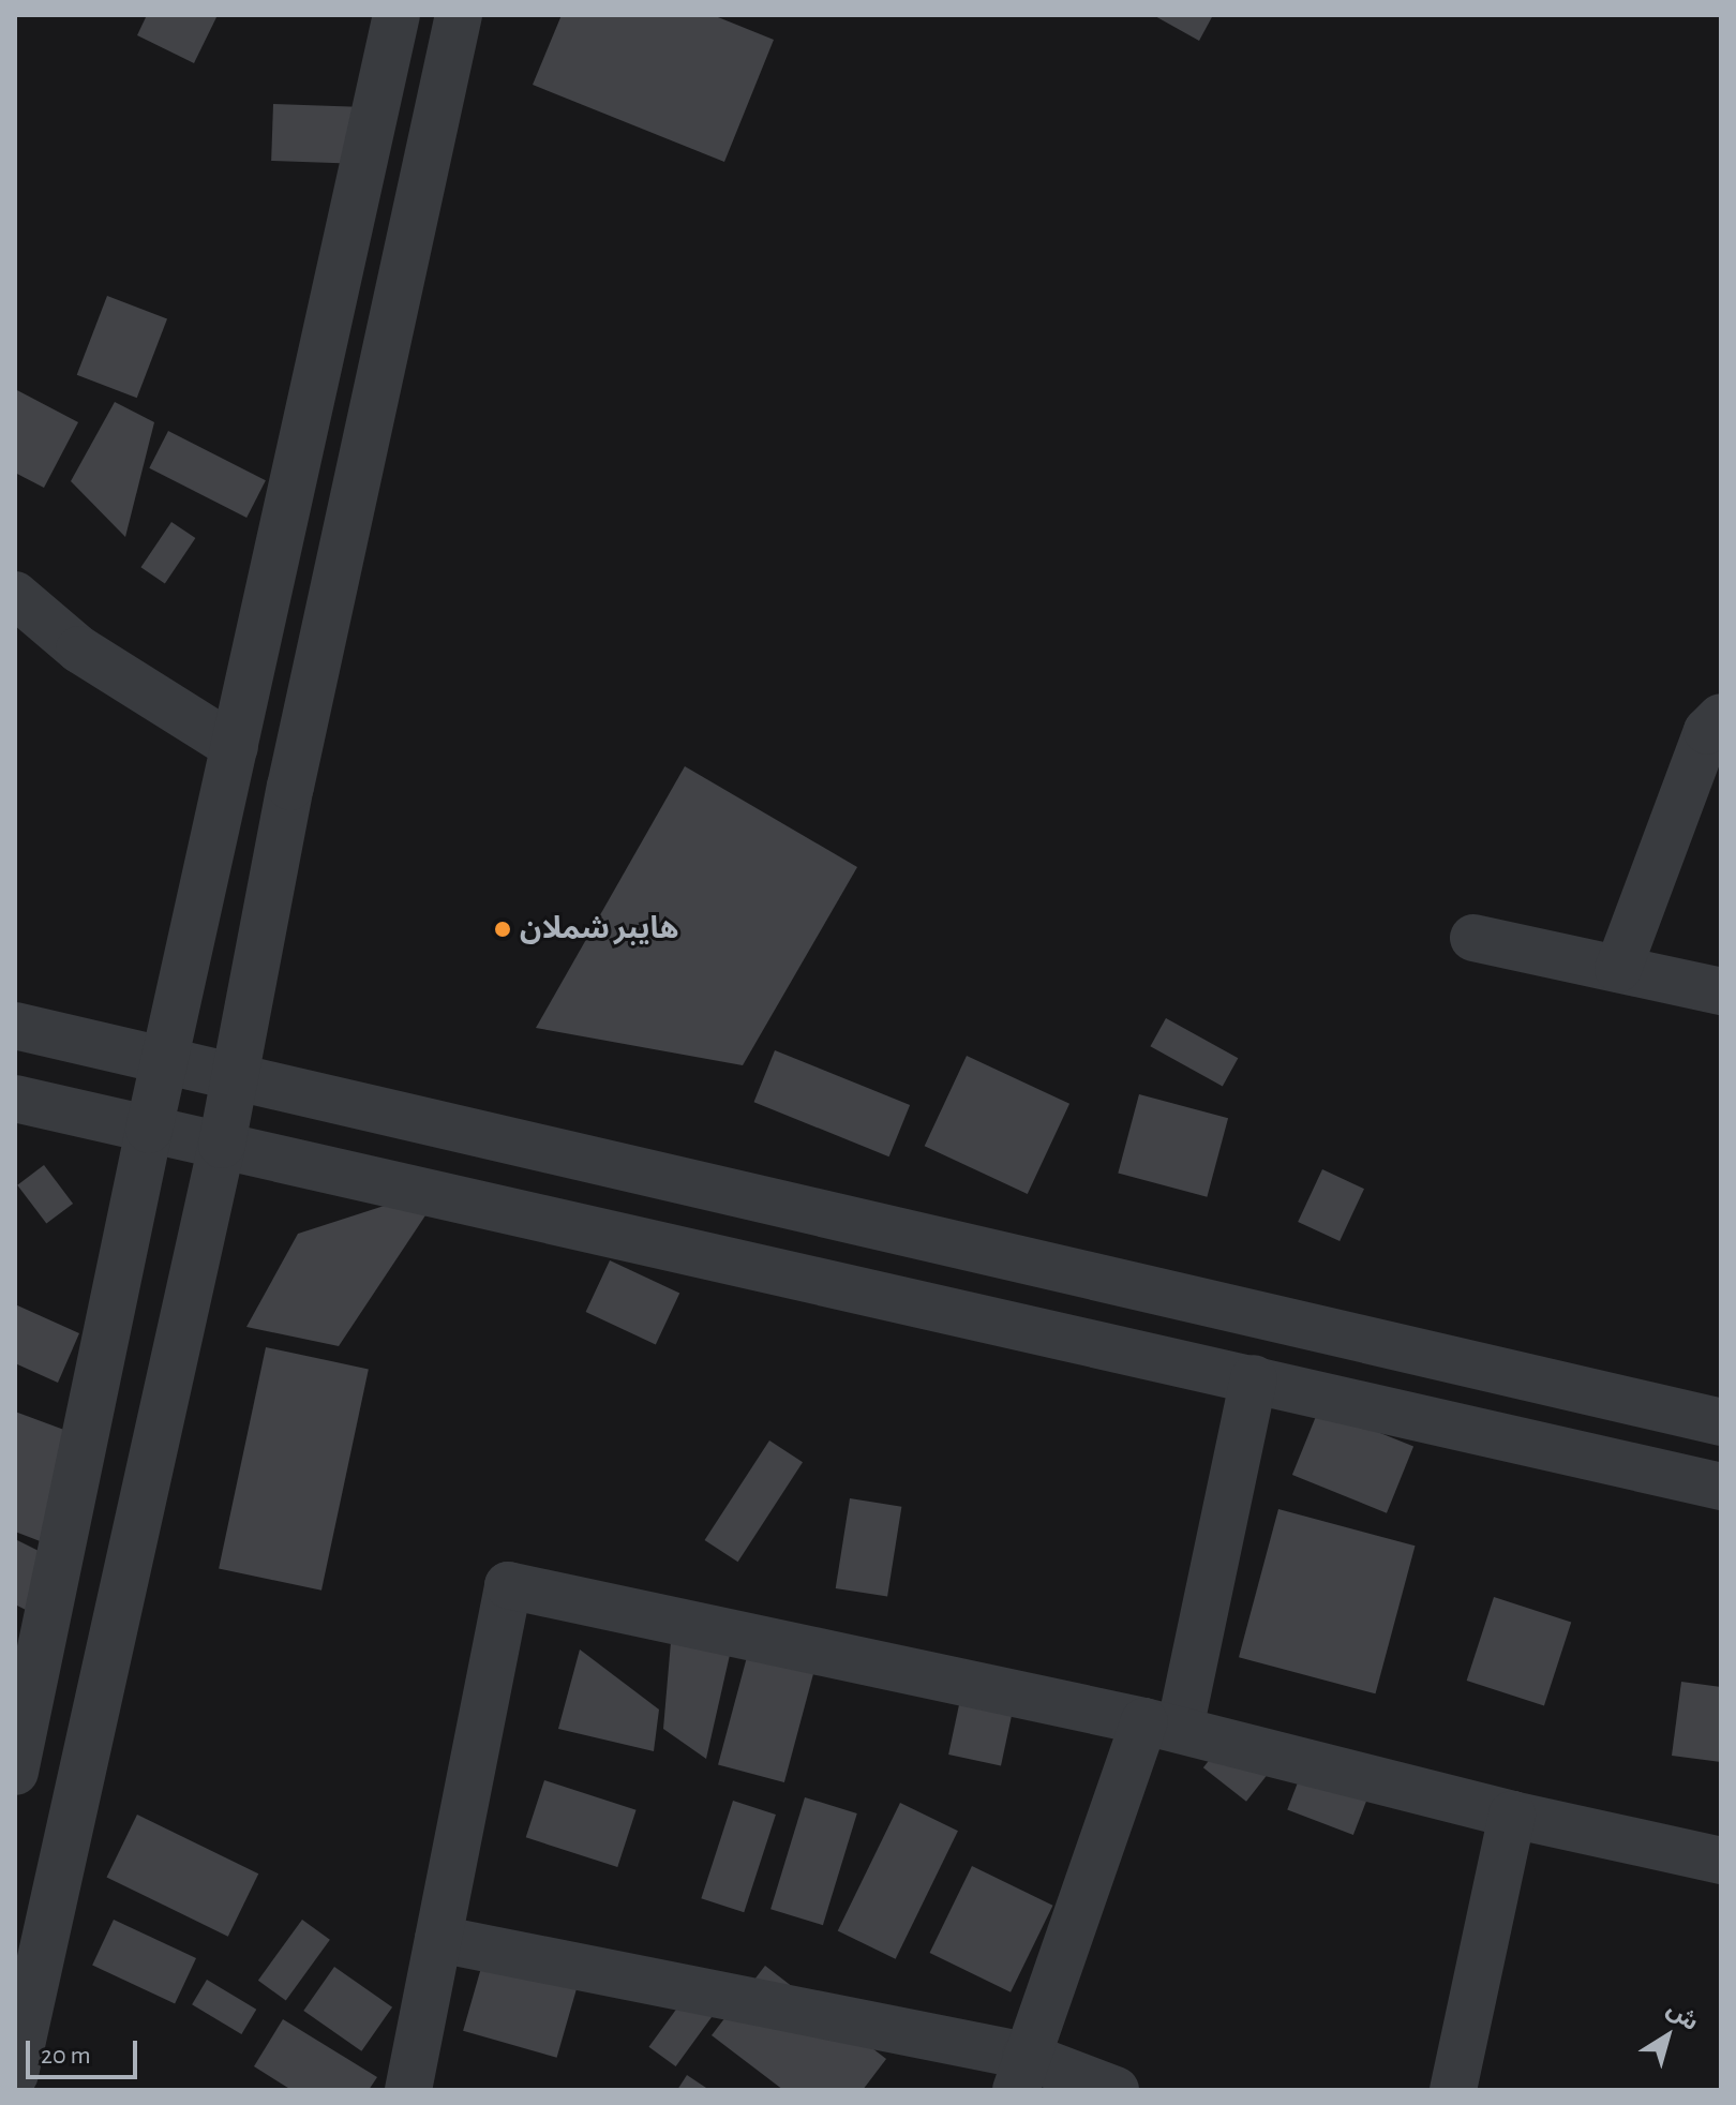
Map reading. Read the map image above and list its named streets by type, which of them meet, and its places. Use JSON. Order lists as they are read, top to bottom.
{
  "places": ["هايبر شملان"],
  "scale_bar": "20 m",
  "north": "top right"
}
